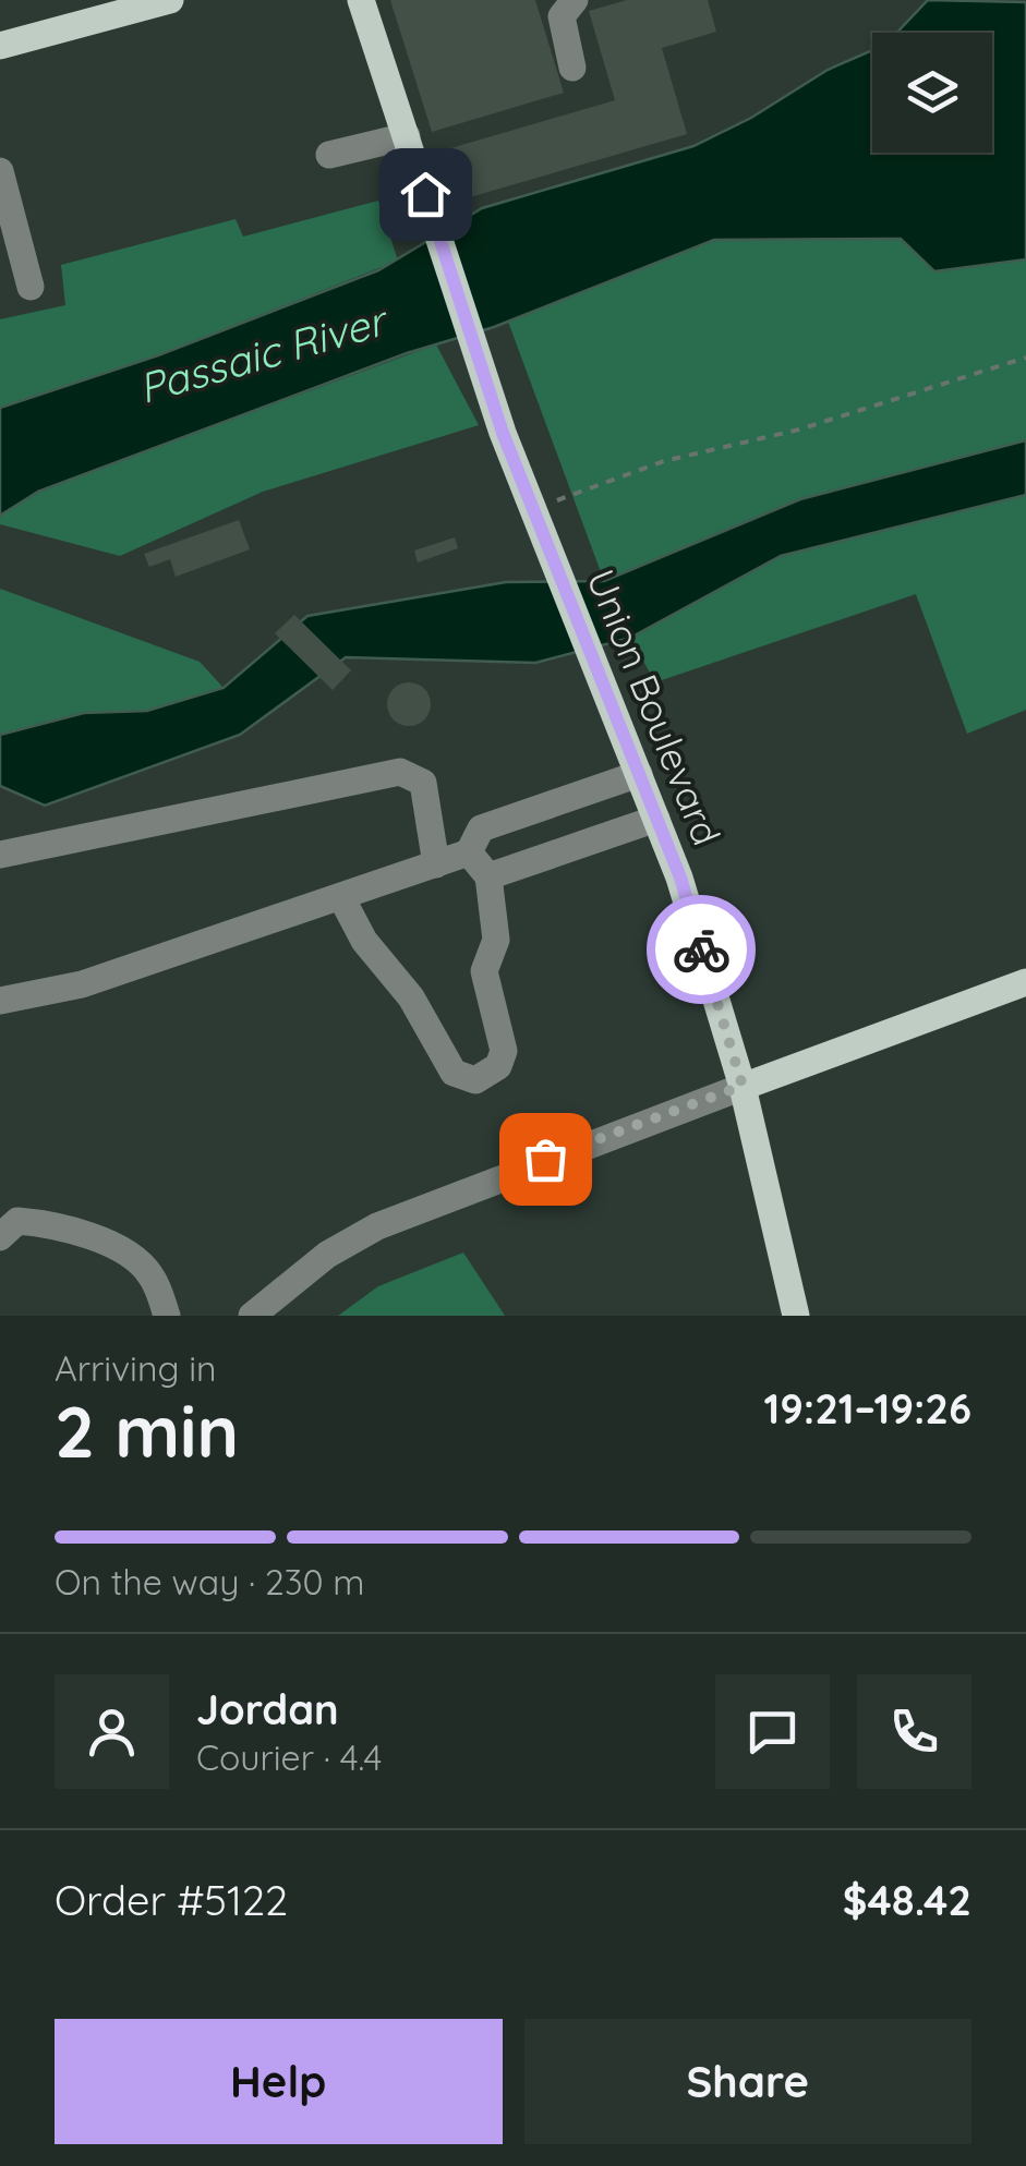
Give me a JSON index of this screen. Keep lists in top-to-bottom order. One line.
{"streets":{"main road":["Union Boulevard"]},"water":["Passaic River"],"page":{"heading":["2 min","Arriving in","19:21–19:26"],"panel":["Jordan","Courier · 4.4","Order #5122","$48.42"],"bar":"On the way · 230 m","buttons":["Help","Share"]}}
